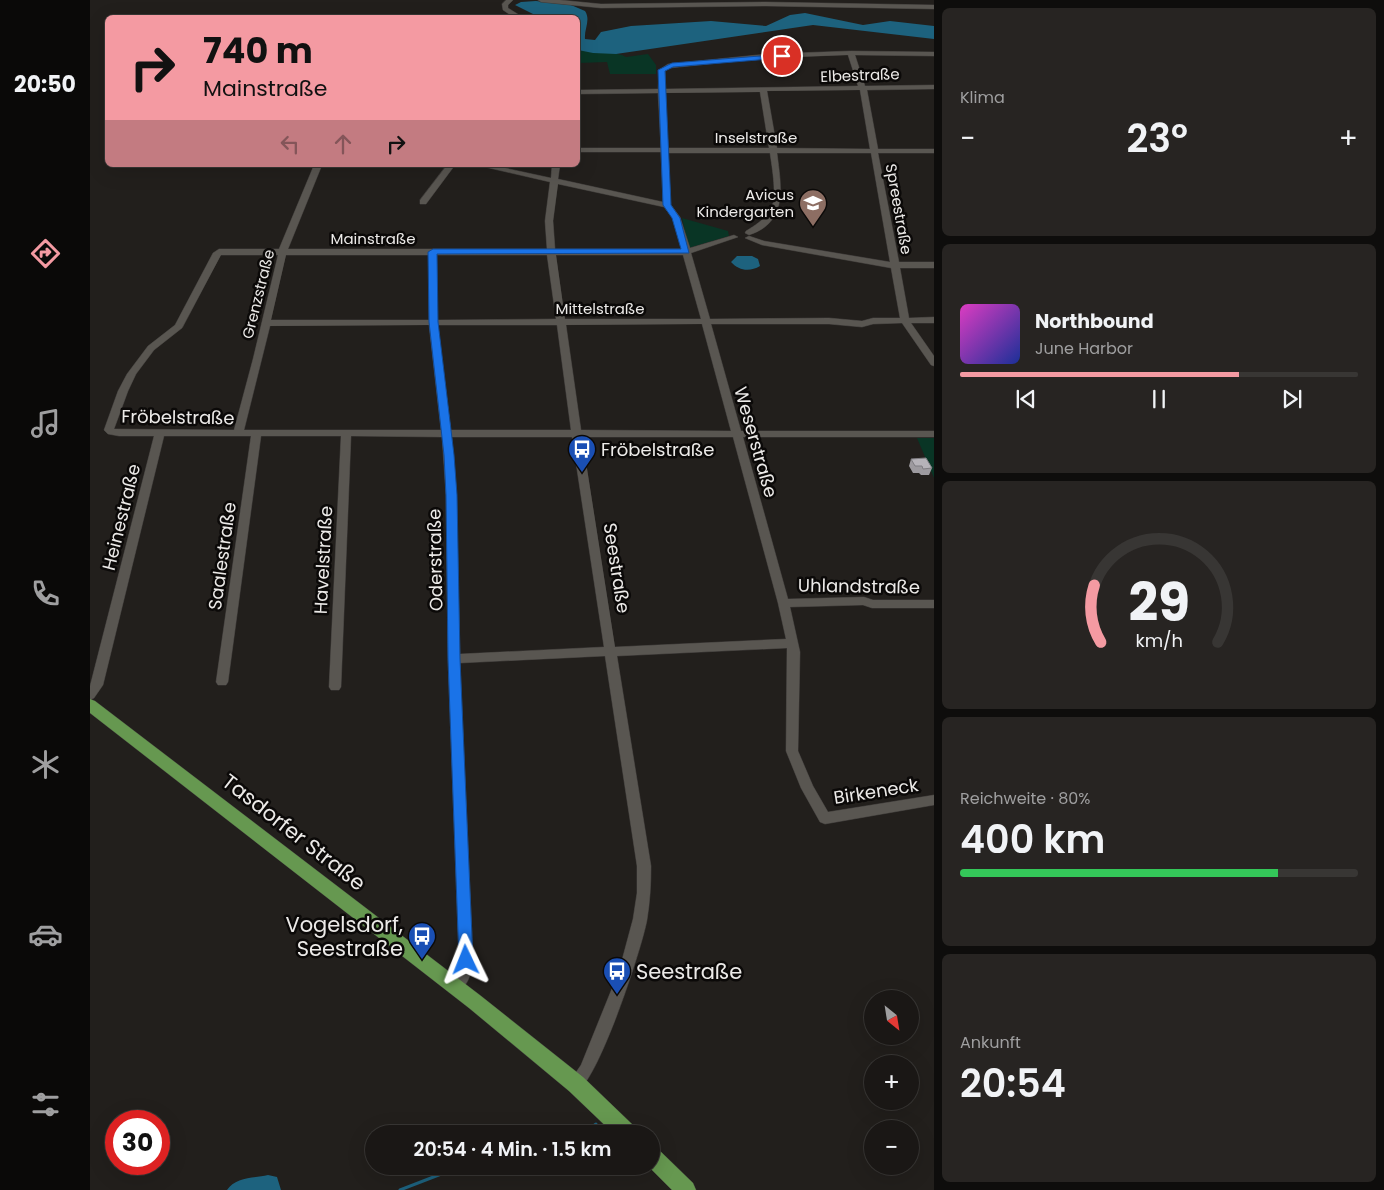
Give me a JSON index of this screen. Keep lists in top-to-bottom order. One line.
{"streets":{"main road":["Tasdorfer Straße"],"street":["Elbestraße","Inselstraße","Spreestraße","Mainstraße","Grenzstraße","Mittelstraße","Fröbelstraße","Weserstraße","Heinestraße","Saalestraße","Havelstraße","Oderstraße","Seestraße","Uhlandstraße","Birkeneck"]},"crossings":[["Elbestraße","Spreestraße"],["Elbestraße","Weserstraße"],["Inselstraße","Spreestraße"],["Inselstraße","Weserstraße"],["Spreestraße","Mittelstraße"],["Spreestraße","Weserstraße"],["Mainstraße","Grenzstraße"],["Mainstraße","Fröbelstraße"],["Mainstraße","Weserstraße"],["Mainstraße","Oderstraße"],["Mainstraße","Seestraße"],["Grenzstraße","Mittelstraße"],["Grenzstraße","Fröbelstraße"],["Mittelstraße","Weserstraße"],["Mittelstraße","Oderstraße"],["Mittelstraße","Seestraße"],["Fröbelstraße","Weserstraße"],["Fröbelstraße","Heinestraße"],["Fröbelstraße","Saalestraße"],["Fröbelstraße","Havelstraße"],["Fröbelstraße","Oderstraße"],["Fröbelstraße","Seestraße"],["Weserstraße","Uhlandstraße"],["Weserstraße","Birkeneck"],["Oderstraße","Tasdorfer Straße"],["Seestraße","Tasdorfer Straße"]],"places":{"school or university":["Avicus Kindergarten"],"bus stop":["Fröbelstraße","Vogelsdorf, Seestraße","Seestraße"]},"north":"bottom right","page":{"tabs":"20:50","tile":["Klima",["Reichweite · 80%","400 km"],["Ankunft","20:54"]],"turn":["740 m","Mainstraße"],"heat":["−","23°","+"],"song":["Northbound","June Harbor"],"map_buttons":["+","−"],"limit":"30","trip":"20:54 · 4 Min. · 1.5 km","gauge":["29","km/h"]}}
